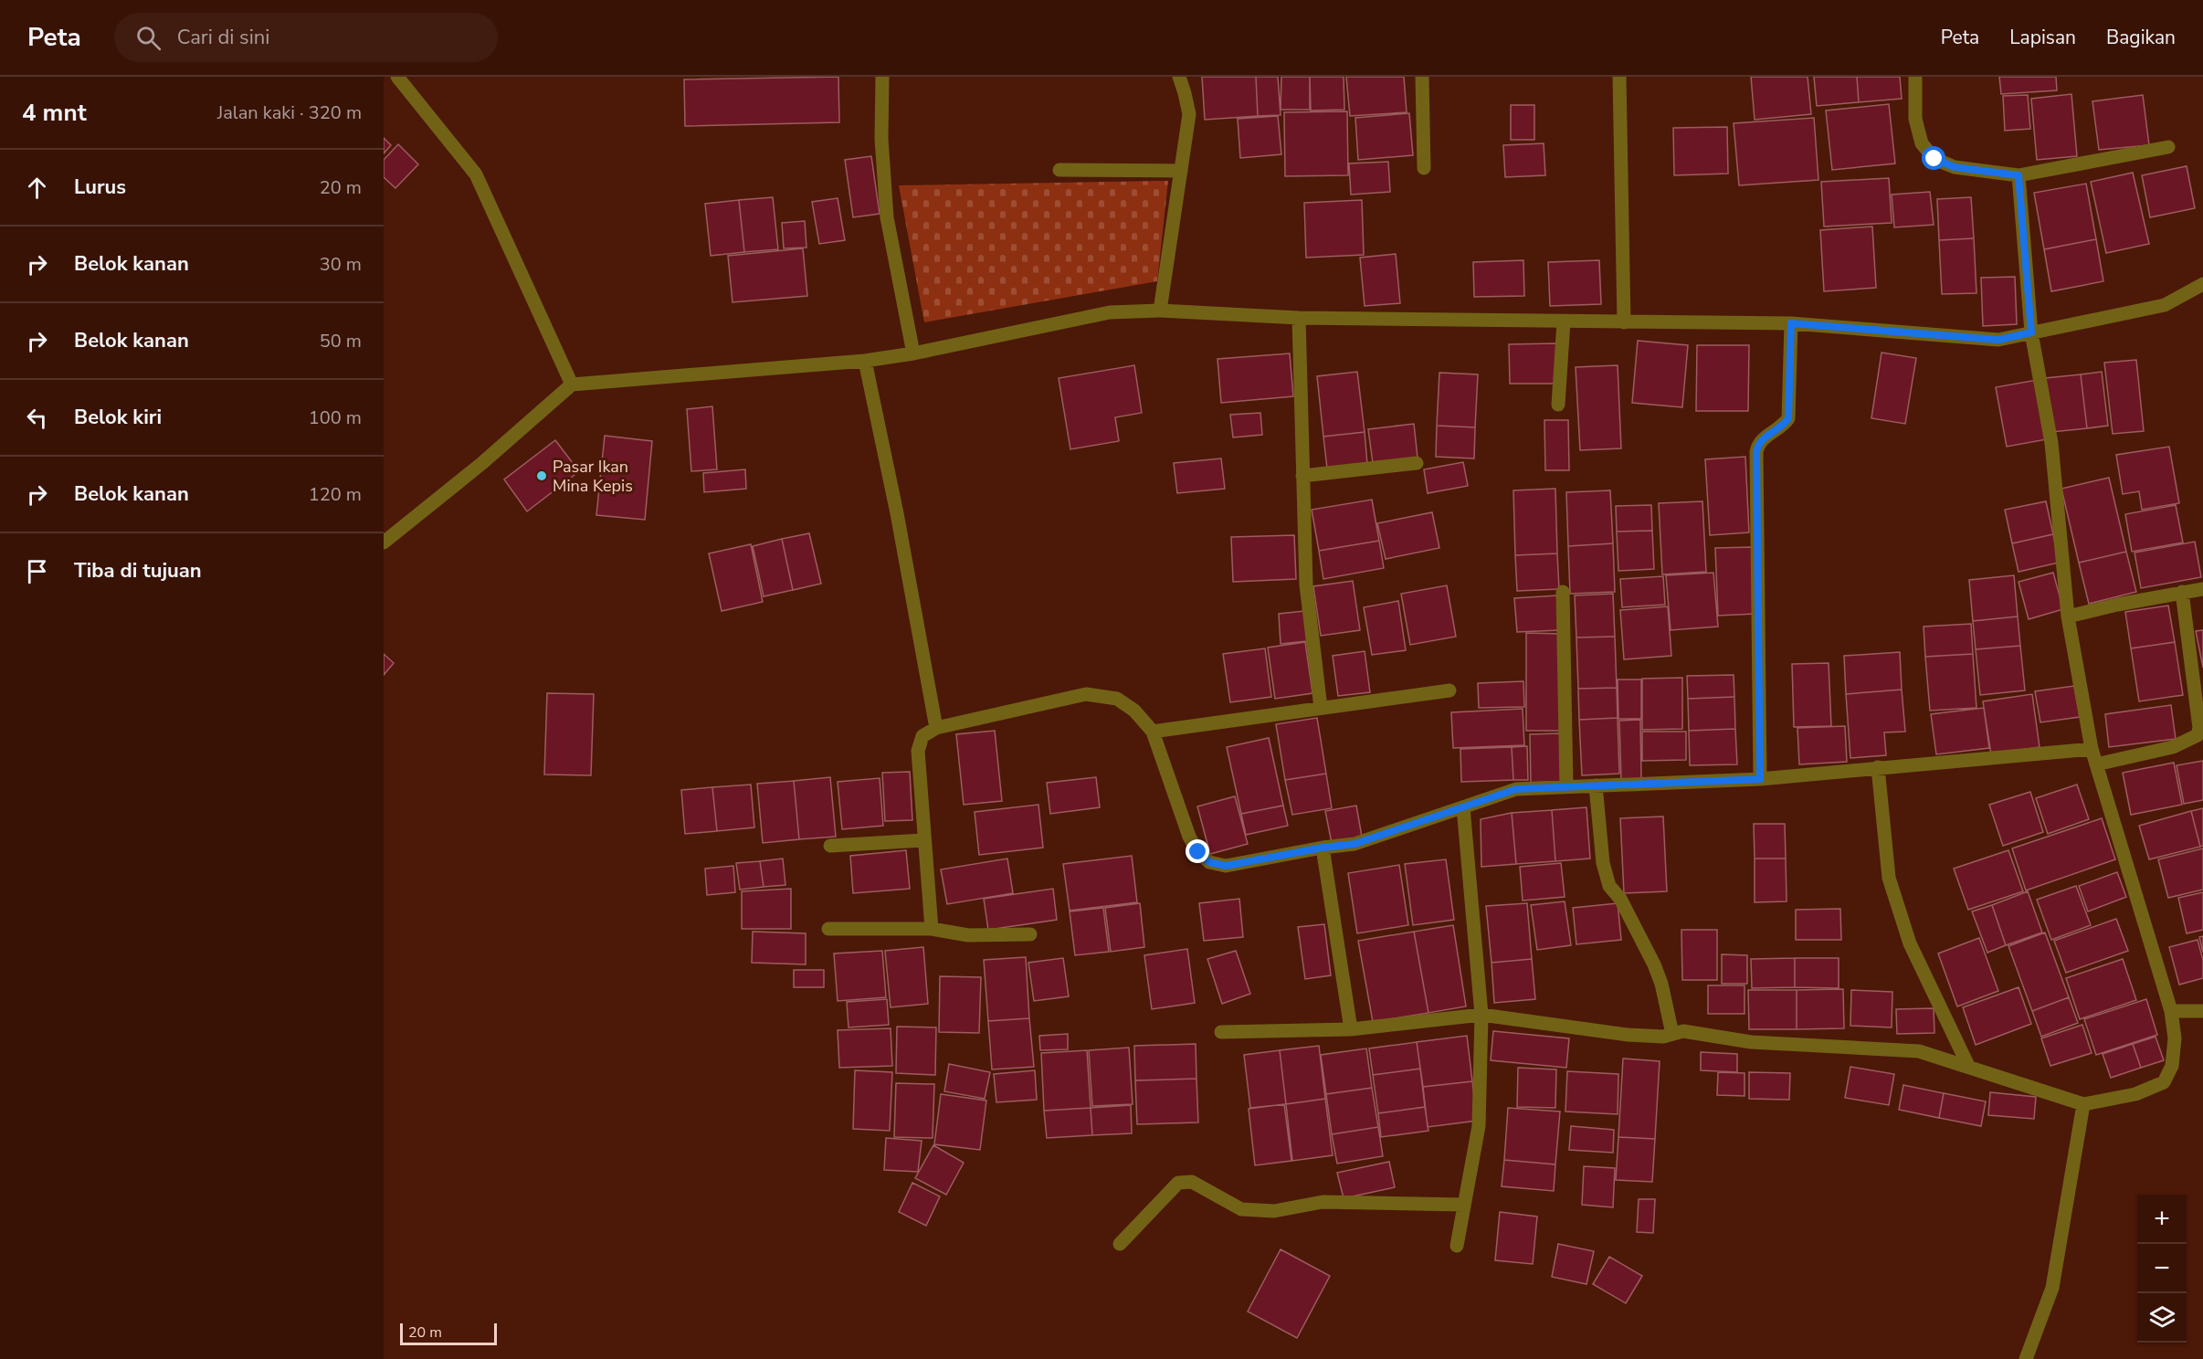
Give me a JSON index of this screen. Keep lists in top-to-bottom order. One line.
{"places":["Pasar Ikan Mina Kepis"],"scale_bar":"20 m","page":{"header":"Peta","search":"Cari di sini","nav":["Peta","Lapisan","Bagikan"],"heading":["4 mnt","Jalan kaki · 320 m"],"list":[["Lurus","20 m"],["Belok kanan","30 m"],["Belok kanan","50 m"],["Belok kiri","100 m"],["Belok kanan","120 m"],"Tiba di tujuan"],"map_buttons":["+","−"],"scale":"20 m"}}
